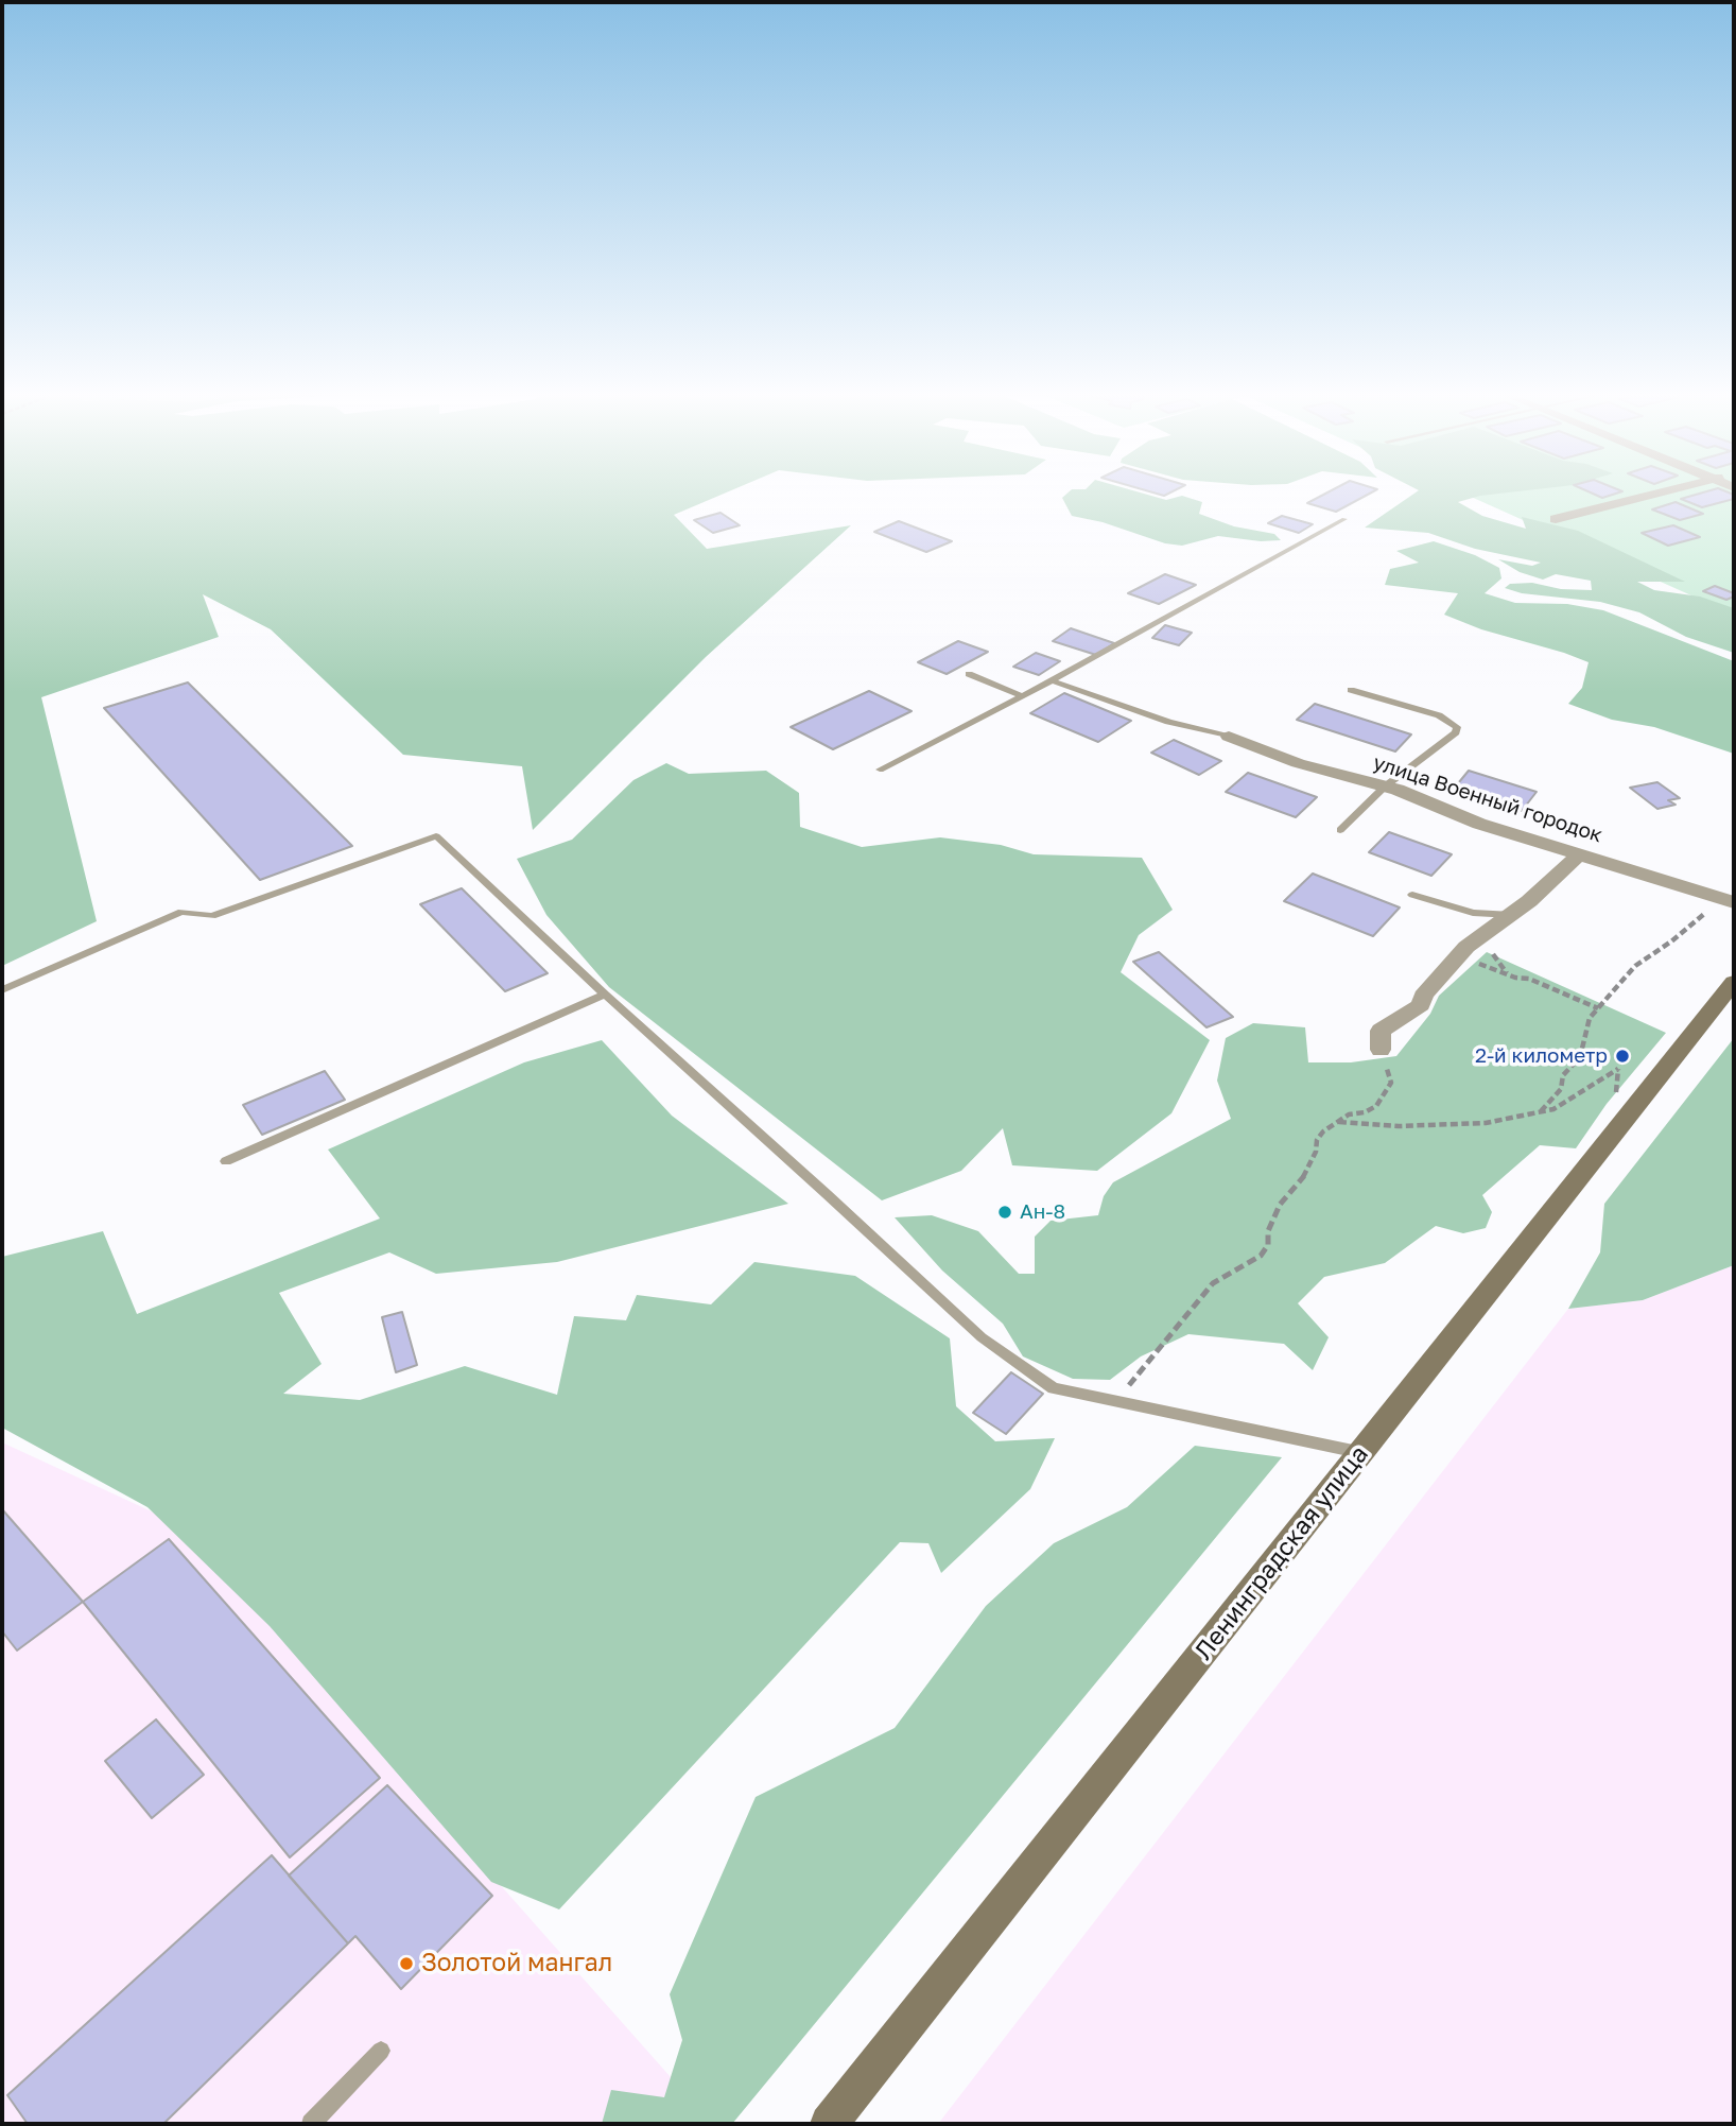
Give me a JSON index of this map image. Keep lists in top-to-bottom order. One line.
{"streets":{"main road":["Ленинградская улица"],"street":["улица Военный городок"]},"places":["2-й километр","Ан-8","Золотой мангал"]}
